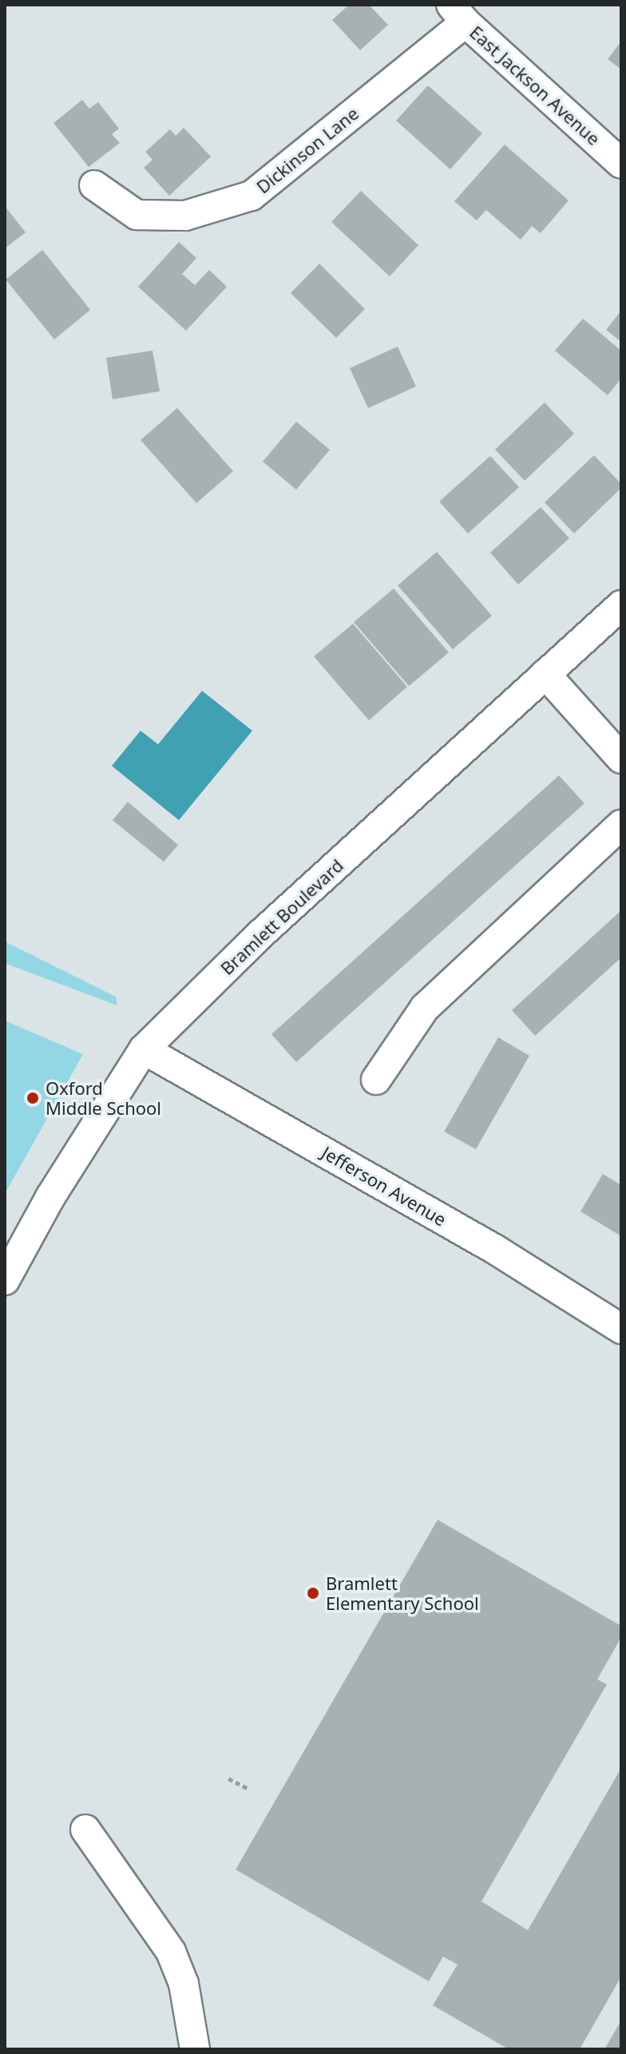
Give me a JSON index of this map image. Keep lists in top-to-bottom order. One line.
{"streets":{"street":["East Jackson Avenue","Dickinson Lane","Bramlett Boulevard","Jefferson Avenue"]},"crossings":[["East Jackson Avenue","Dickinson Lane"],["Bramlett Boulevard","Jefferson Avenue"]],"places":["Oxford Middle School","Bramlett Elementary School"]}
